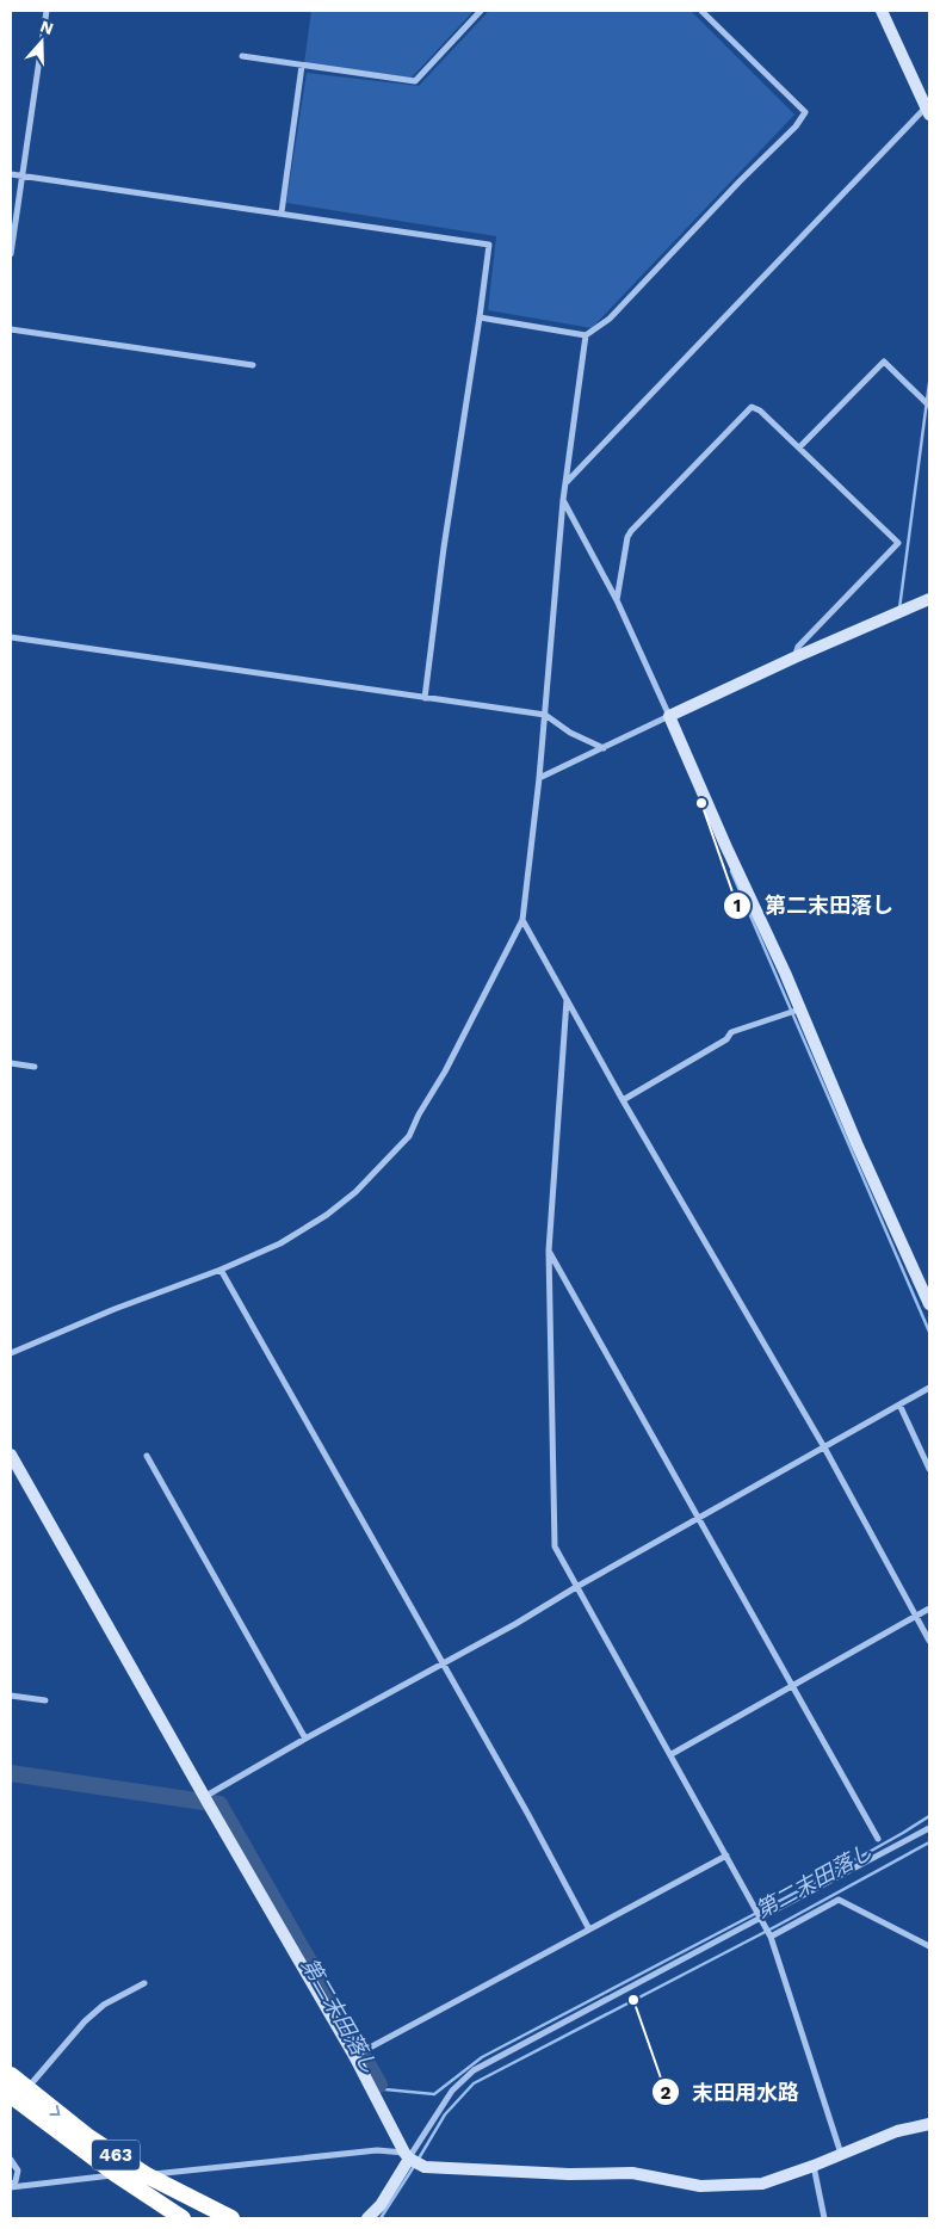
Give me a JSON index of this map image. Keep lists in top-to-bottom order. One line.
{"streets":{"highway":["463"]},"water":["第二末田落し"],"places":["第二末田落し","末田用水路"],"north":"top"}
